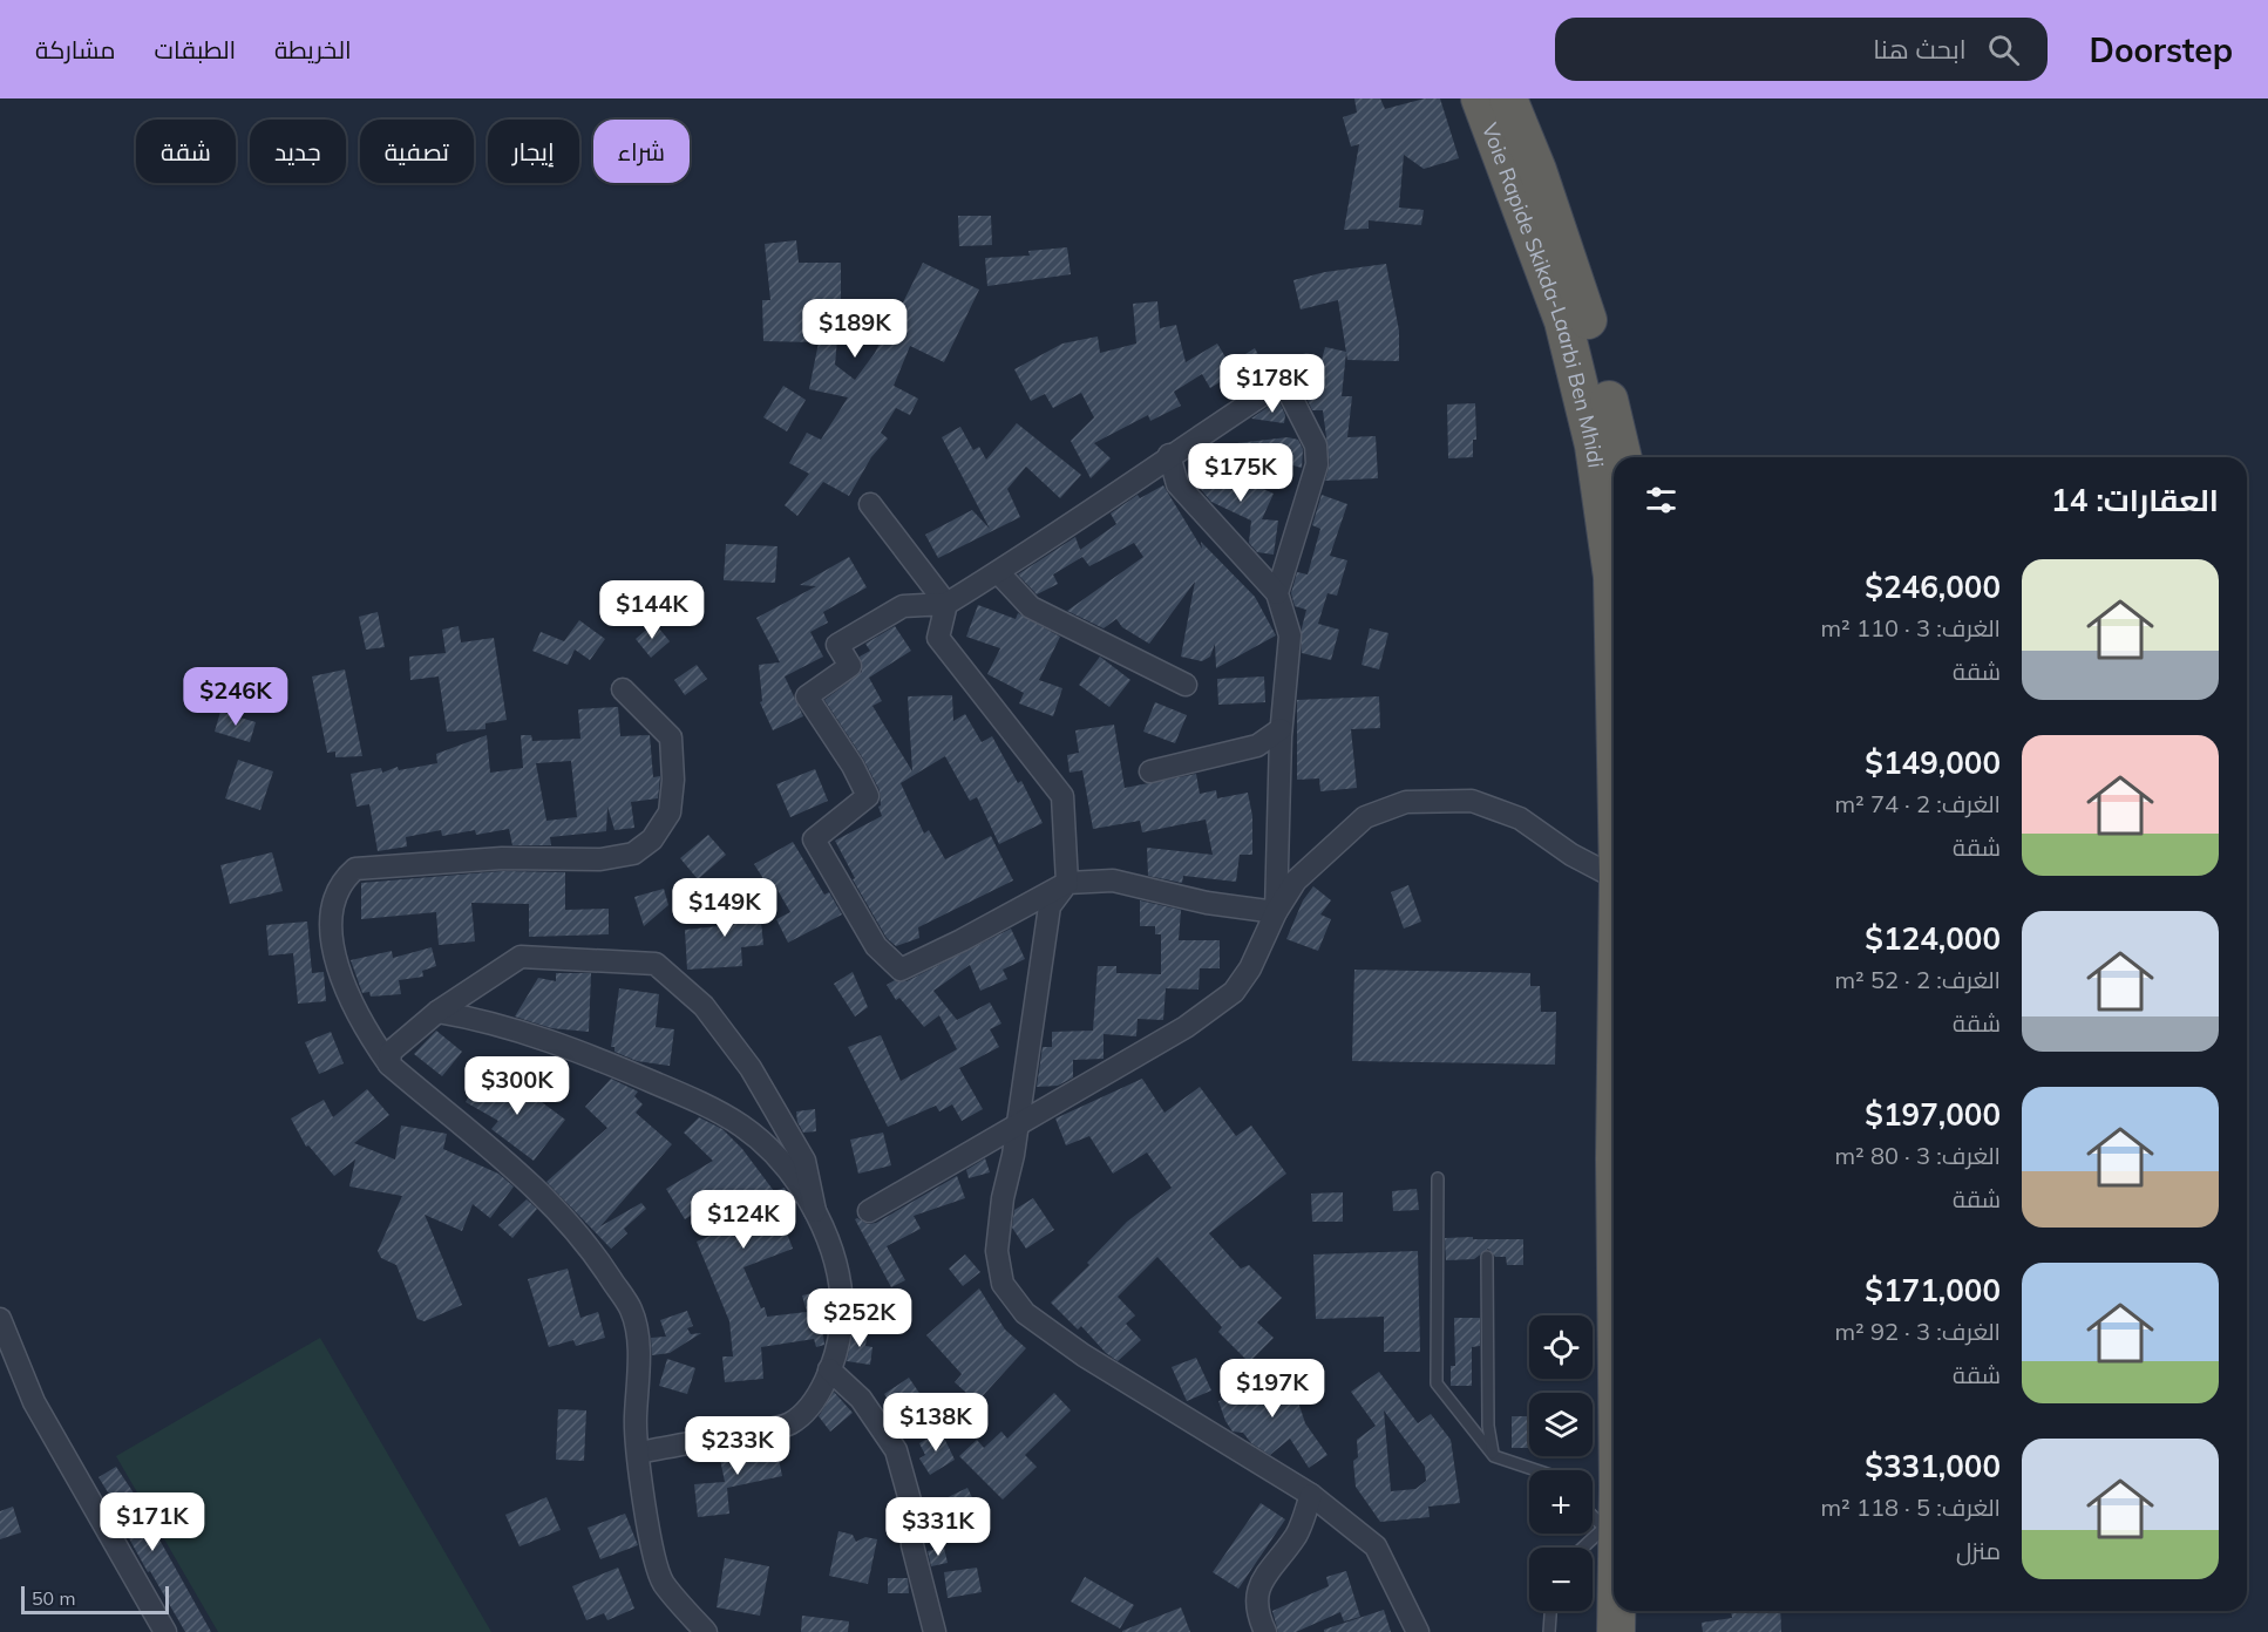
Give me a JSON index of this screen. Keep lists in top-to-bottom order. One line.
{"streets":{"highway":["Voie Rapide Skikda-Laarbi Ben Mhidi"]},"scale_bar":"50 m","page":{"header":"Doorstep","search":"ابحث هنا","nav":["الخريطة","الطبقات","مشاركة"],"chip":["شراء","إيجار","تصفية","جديد","شقة"],"price":["$189K","$178K","$175K","$144K","$246K","$149K","$300K","$124K","$252K","$197K","$138K","$233K","$171K","$331K"],"heading":"العقارات: 14","list":[{"name":"$246,000","note":"الغرف: 3 · 110 m² · شقة"},{"name":"$149,000","note":"الغرف: 2 · 74 m² · شقة"},{"name":"$124,000","note":"الغرف: 2 · 52 m² · شقة"},{"name":"$197,000","note":"الغرف: 3 · 80 m² · شقة"},{"name":"$171,000","note":"الغرف: 3 · 92 m² · شقة"},{"name":"$331,000","note":"الغرف: 5 · 118 m² · منزل"}],"map_buttons":["+","−"],"scale":"50 m"}}
